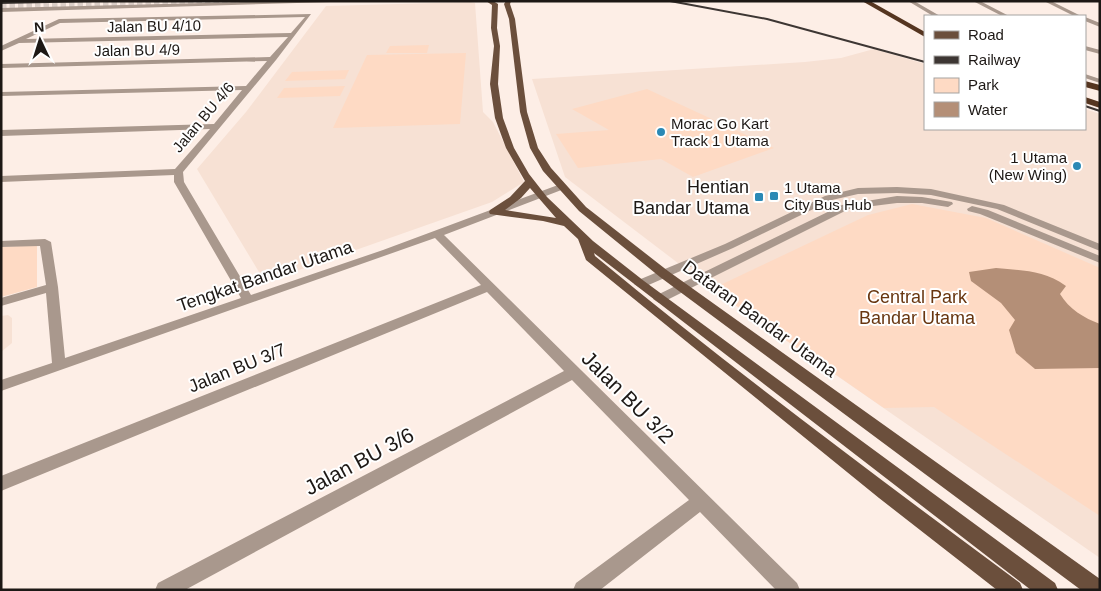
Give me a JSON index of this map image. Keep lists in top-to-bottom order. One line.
{"streets":{"main road":["Dataran Bandar Utama"],"street":["Jalan BU 4/10","Jalan BU 4/9","Jalan BU 4/6","Tengkat Bandar Utama","Jalan BU 3/7","Jalan BU 3/2","Jalan BU 3/6"]},"crossings":[["Jalan BU 4/10","Jalan BU 4/6"],["Jalan BU 4/9","Jalan BU 4/6"],["Jalan BU 4/6","Tengkat Bandar Utama"],["Tengkat Bandar Utama","Dataran Bandar Utama"],["Tengkat Bandar Utama","Jalan BU 3/2"],["Jalan BU 3/7","Jalan BU 3/2"],["Jalan BU 3/2","Jalan BU 3/6"]],"parks":["Central Park Bandar Utama"],"places":{"other":["Morac Go Kart Track 1 Utama","1 Utama (New Wing)"],"transit":["1 Utama City Bus Hub","Hentian Bandar Utama"]},"legend":["Road","Railway","Park","Water"],"north":"top"}
